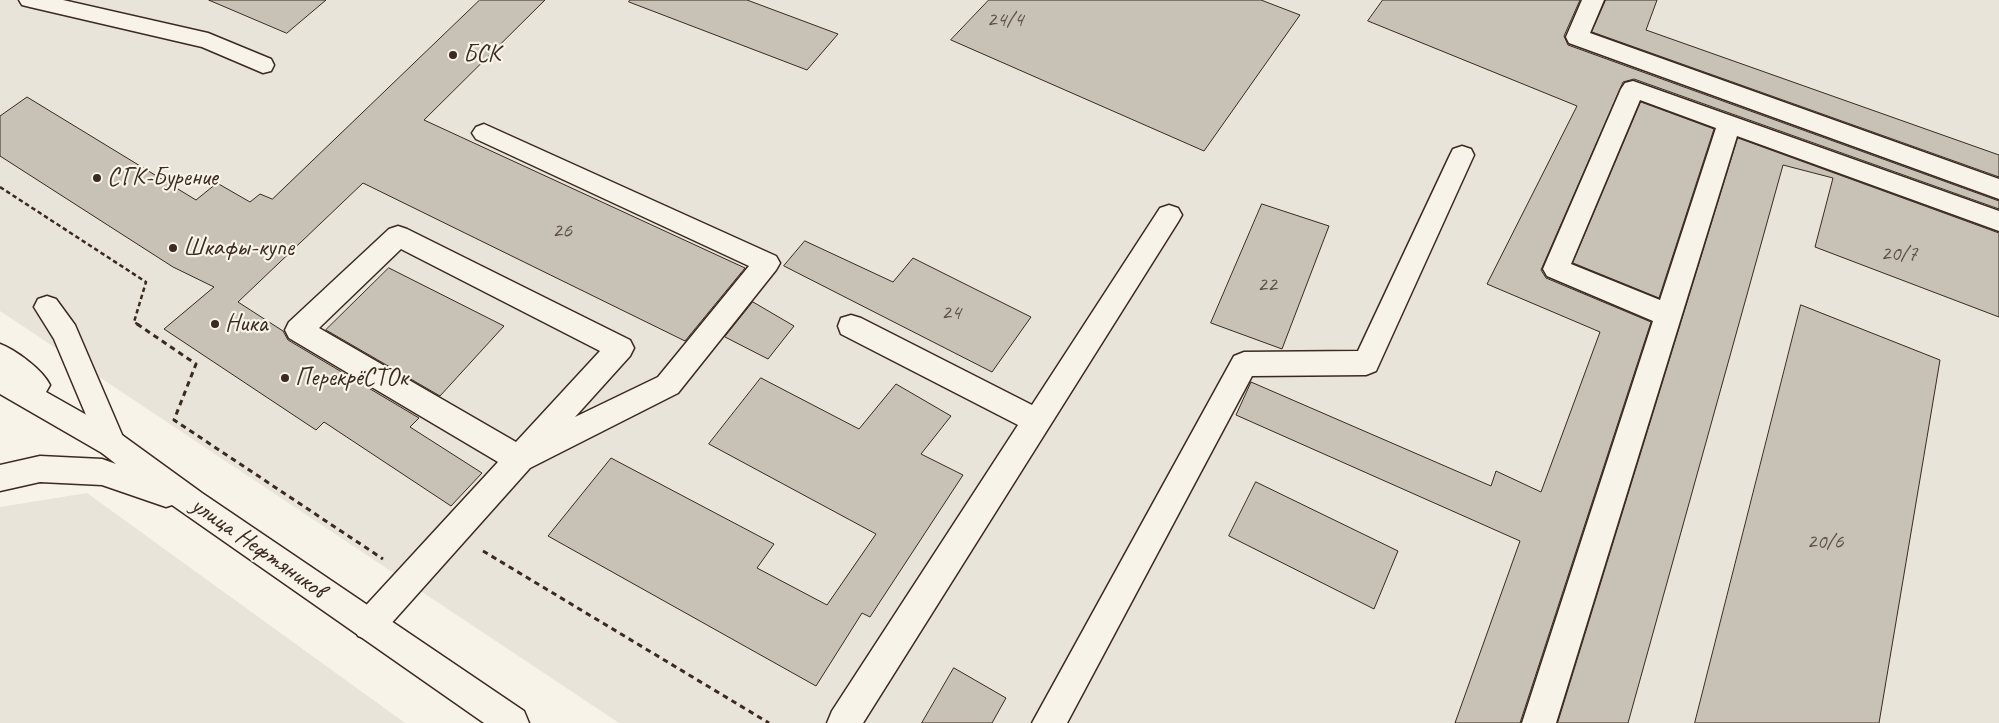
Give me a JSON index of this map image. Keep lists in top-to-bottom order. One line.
{"streets":{"main road":["улица Нефтяников"]},"places":["БСК","СГК-Бурение","Шкафы-купе","Ника","ПерекрёСТОк"],"house_numbers":["24/4","26","20/7","22","24","20/6"]}
